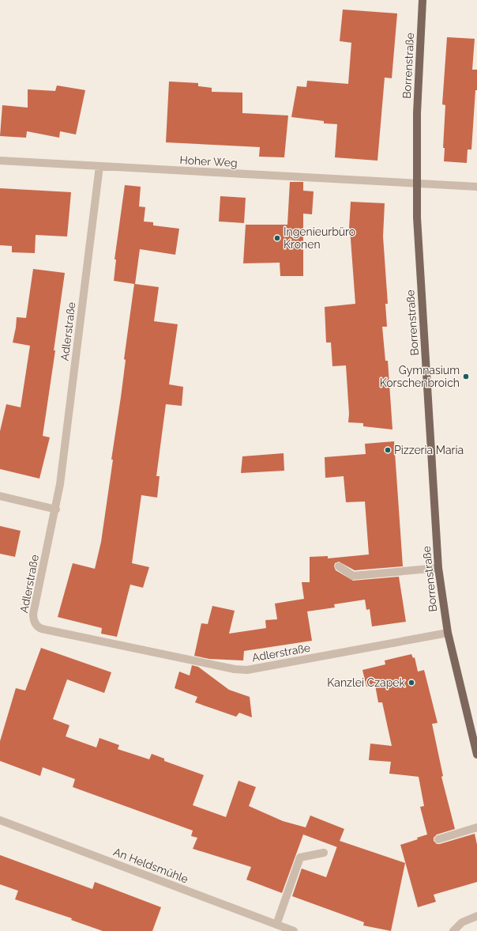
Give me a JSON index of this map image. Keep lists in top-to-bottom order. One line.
{"streets":{"main road":["Borrenstraße"],"street":["Hoher Weg","Adlerstraße","An Heldsmühle"]},"crossings":[["Borrenstraße","Hoher Weg"],["Borrenstraße","Adlerstraße"],["Hoher Weg","Adlerstraße"]],"places":["Ingenieurbüro Kronen","Gymnasium Korschenbroich","Pizzeria Maria","Kanzlei Czapek"]}
